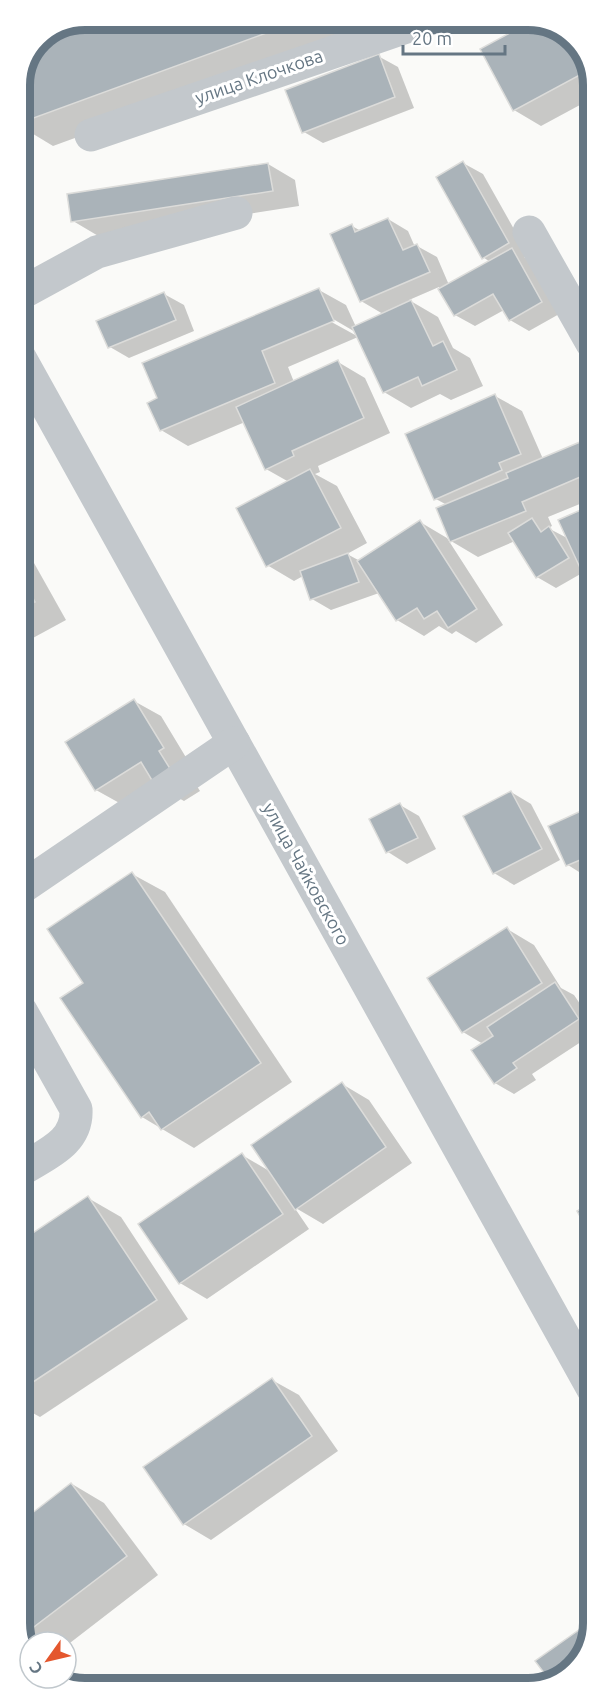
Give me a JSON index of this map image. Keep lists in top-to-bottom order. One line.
{"streets":{"street":["улица Клочкова","улица Чайковского"]},"scale_bar":"20 m","north":"bottom left"}
